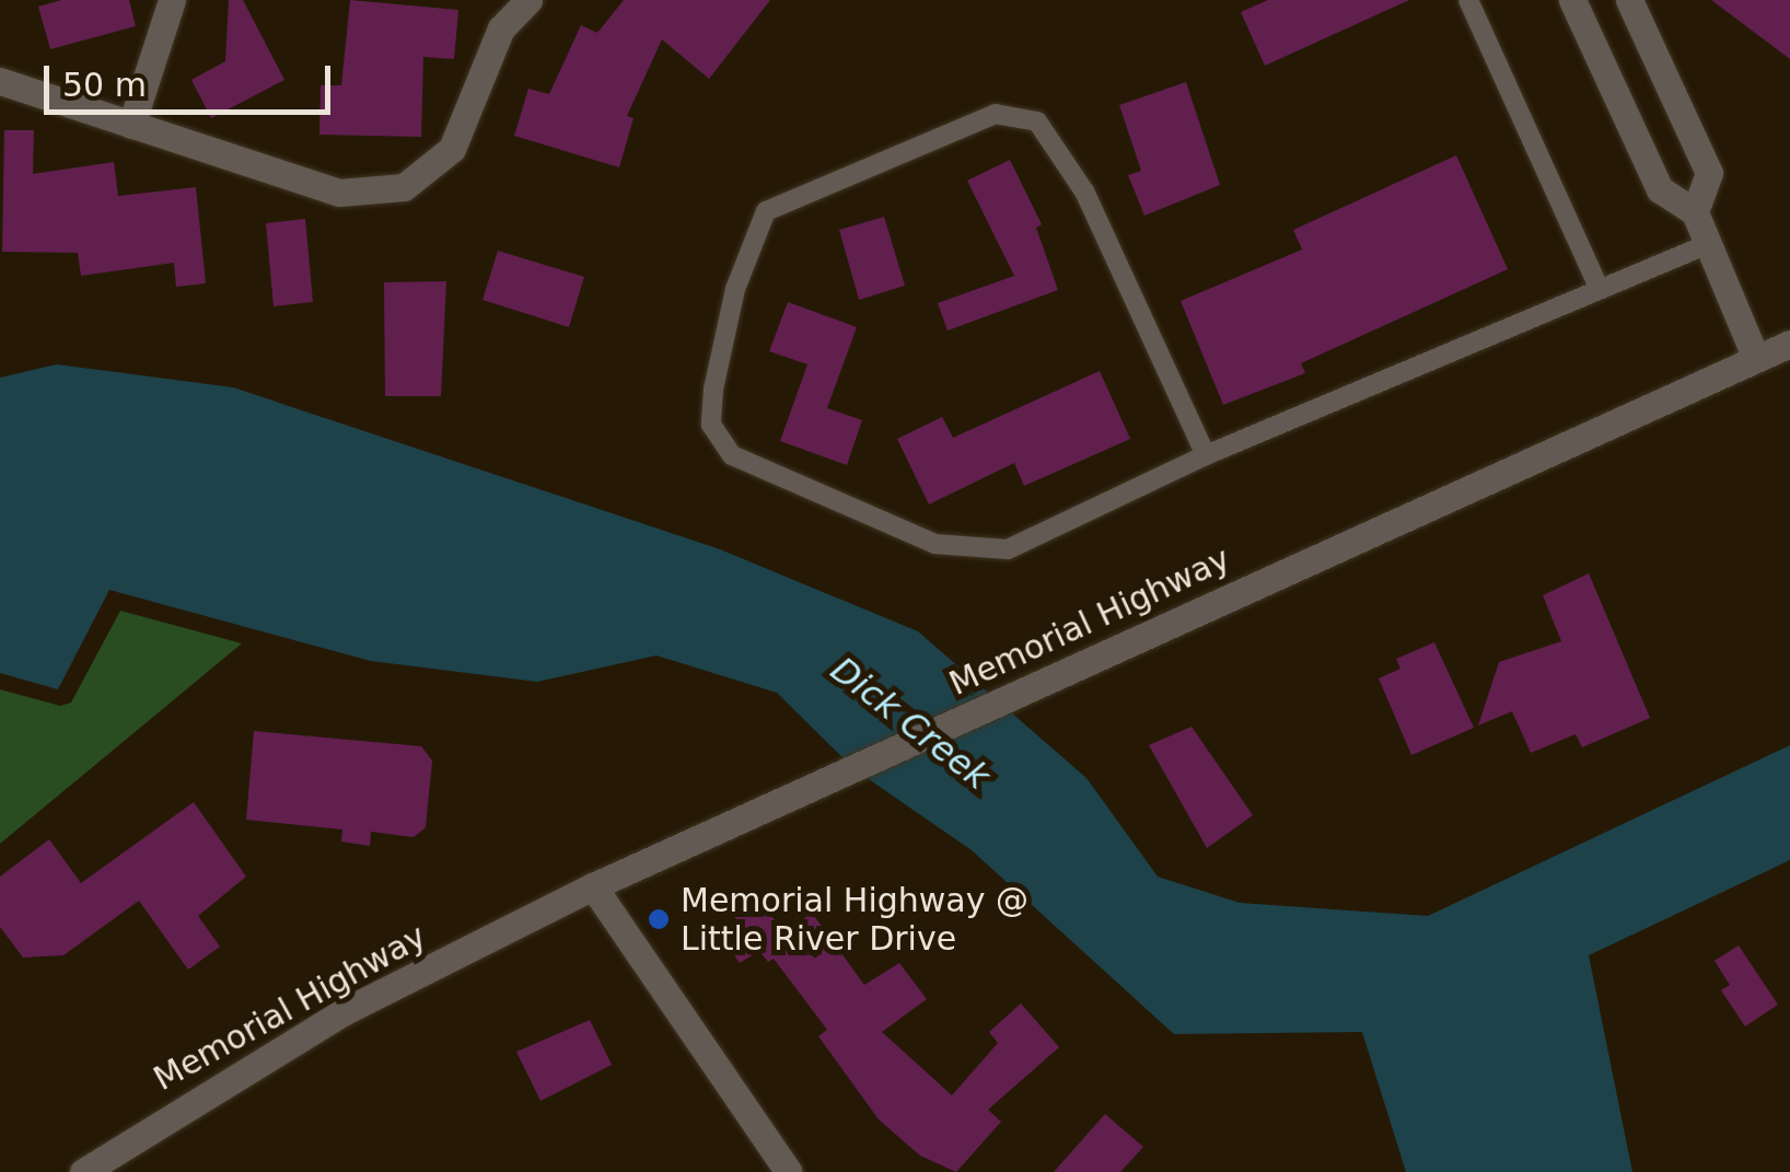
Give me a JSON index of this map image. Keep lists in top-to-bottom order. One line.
{"streets":{"street":["Memorial Highway"]},"water":["Dick Creek"],"places":["Memorial Highway @ Little River Drive"],"scale_bar":"50 m"}
